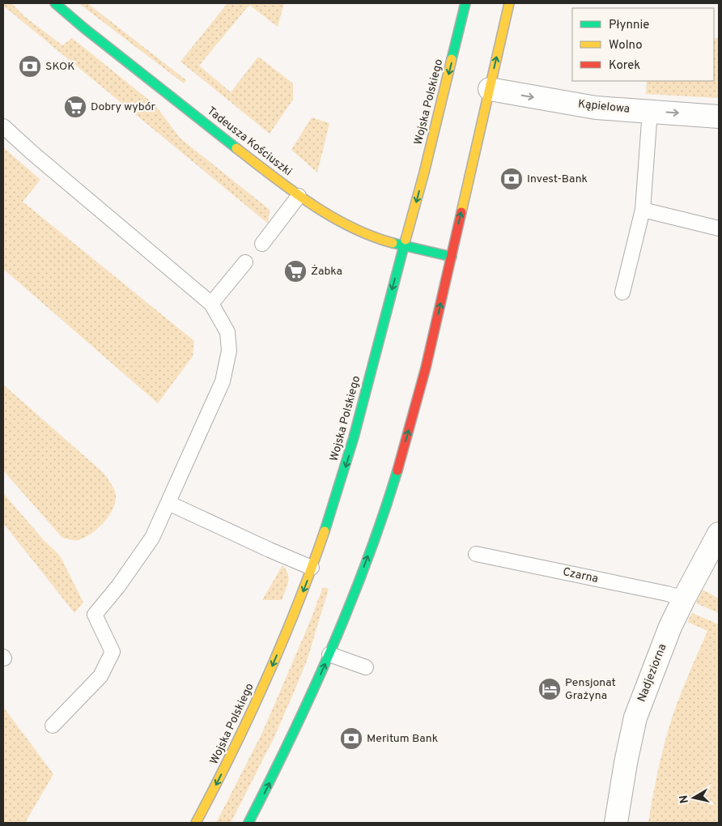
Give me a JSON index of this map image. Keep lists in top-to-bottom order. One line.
{"streets":{"street":["Wojska Polskiego","Kąpielowa","Tadeusza Kościuszki","Nadjeziorna"],"lane":["Czarna"]},"crossings":[["Wojska Polskiego","Tadeusza Kościuszki"],["Czarna","Nadjeziorna"]],"one_way":["Kąpielowa"],"places":{"bank":["SKOK","Invest-Bank","Meritum Bank"],"supermarket":["Dobry wybór","Żabka"],"hotel":["Pensjonat Grażyna"]},"legend":["Płynnie","Wolno","Korek"],"north":"left"}
